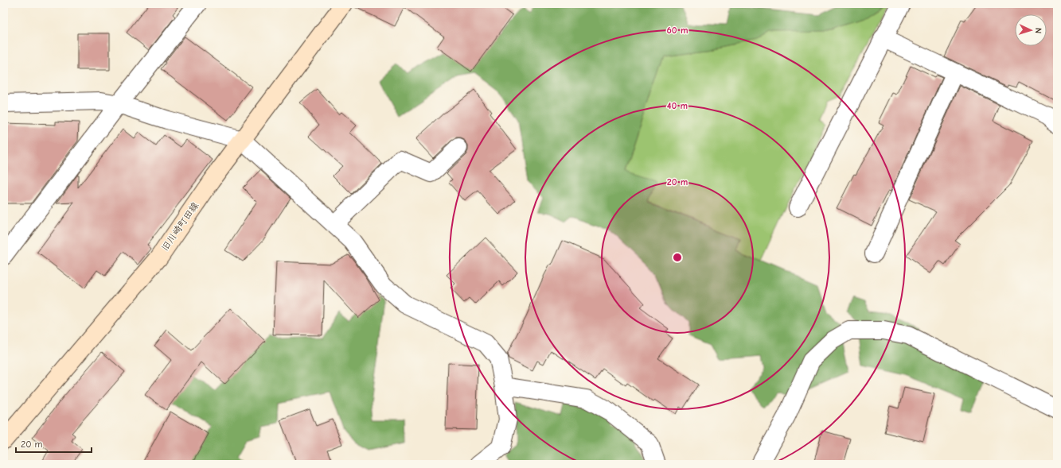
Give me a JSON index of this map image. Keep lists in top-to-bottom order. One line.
{"streets":{"main road":["旧川崎町田線"]},"scale_bar":"20 m","north":"right","rings":["60 m","40 m","20 m"]}
